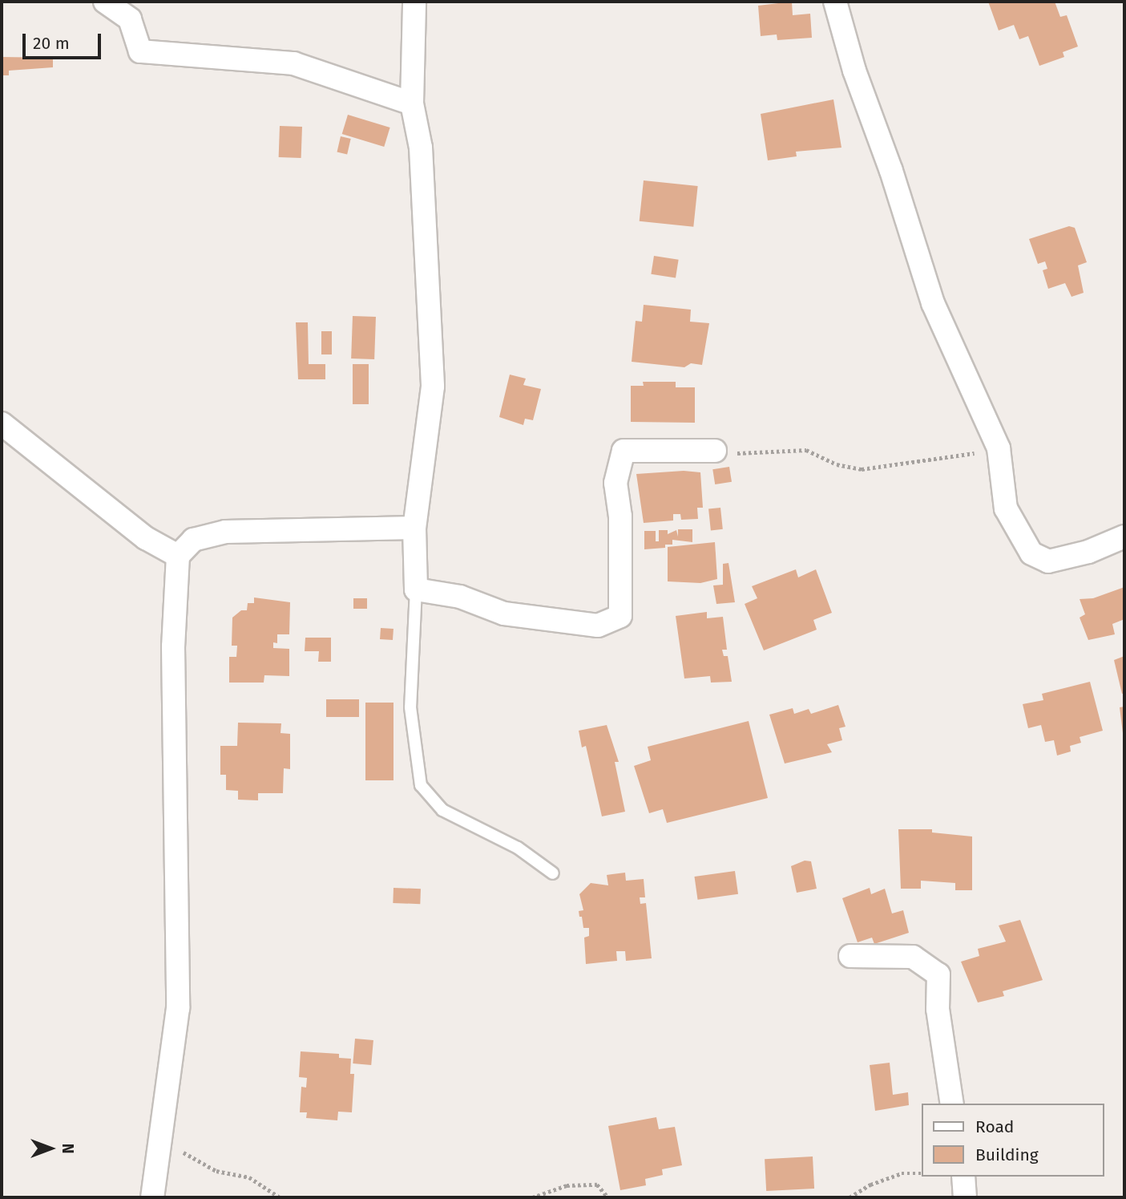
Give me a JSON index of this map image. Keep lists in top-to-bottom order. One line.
{"legend":["Road","Building"],"scale_bar":"20 m","north":"right"}
